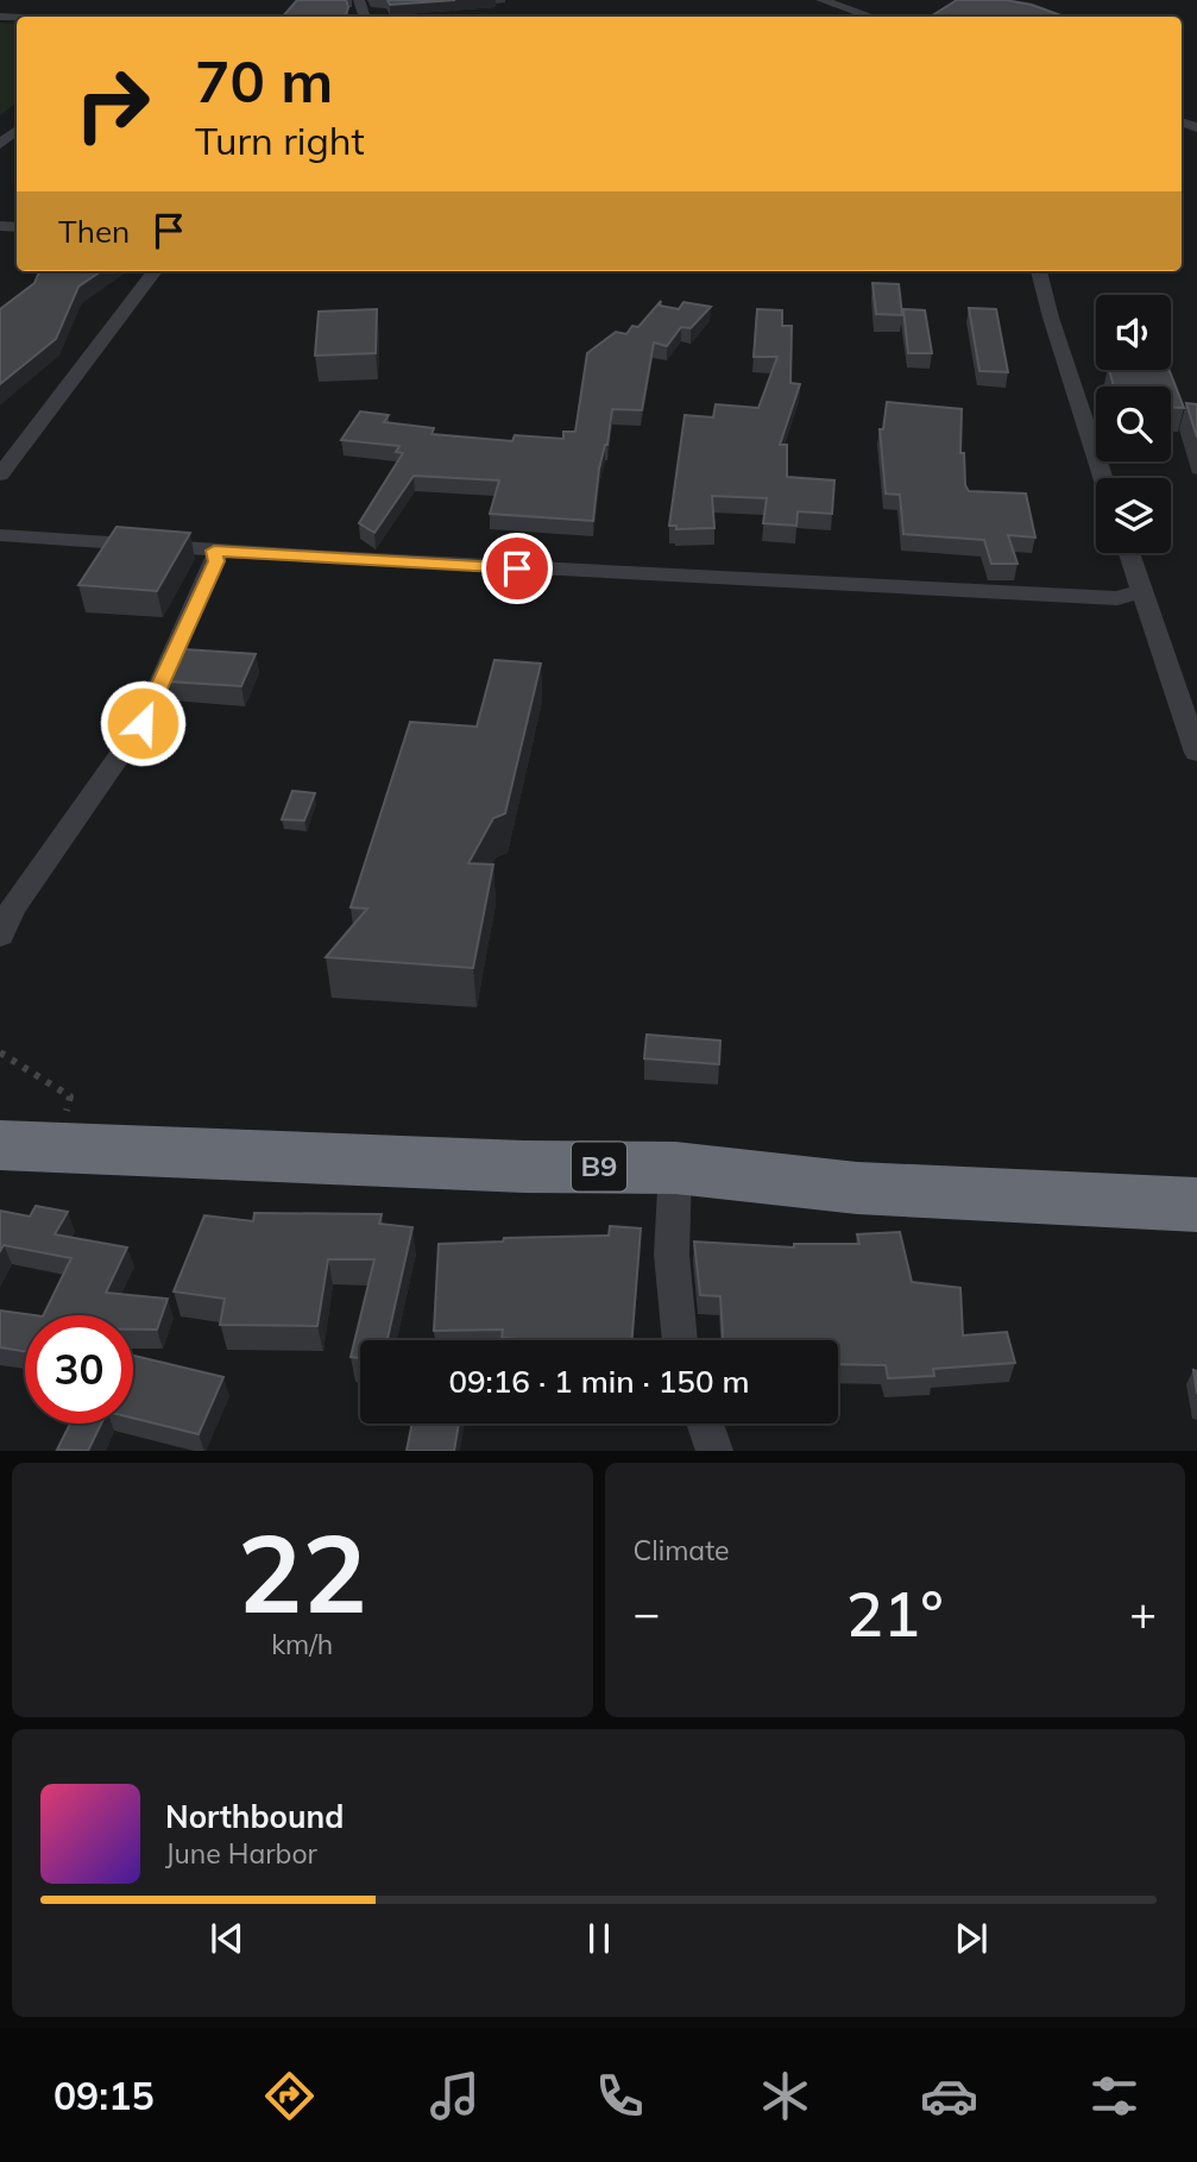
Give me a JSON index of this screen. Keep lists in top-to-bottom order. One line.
{"streets":{"highway":["B9"]},"page":{"turn":["70 m","Turn right"],"then":"Then","limit":"30","trip":"09:16 · 1 min · 150 m","tile":[["22","km/h"],"Climate"],"heat":["−","21°","+"],"song":["Northbound","June Harbor"],"tabs":"09:15"}}
